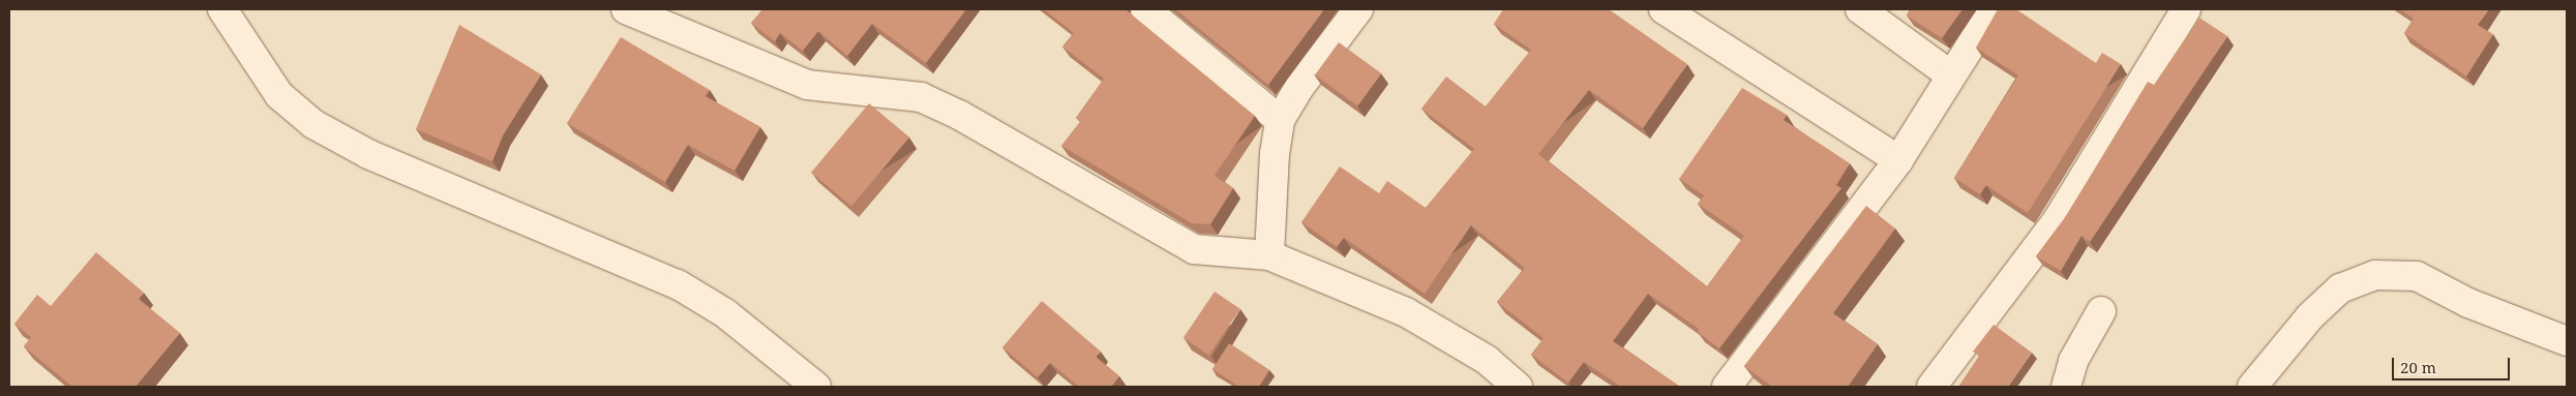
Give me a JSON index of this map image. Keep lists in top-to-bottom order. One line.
{"scale_bar":"20 m"}
